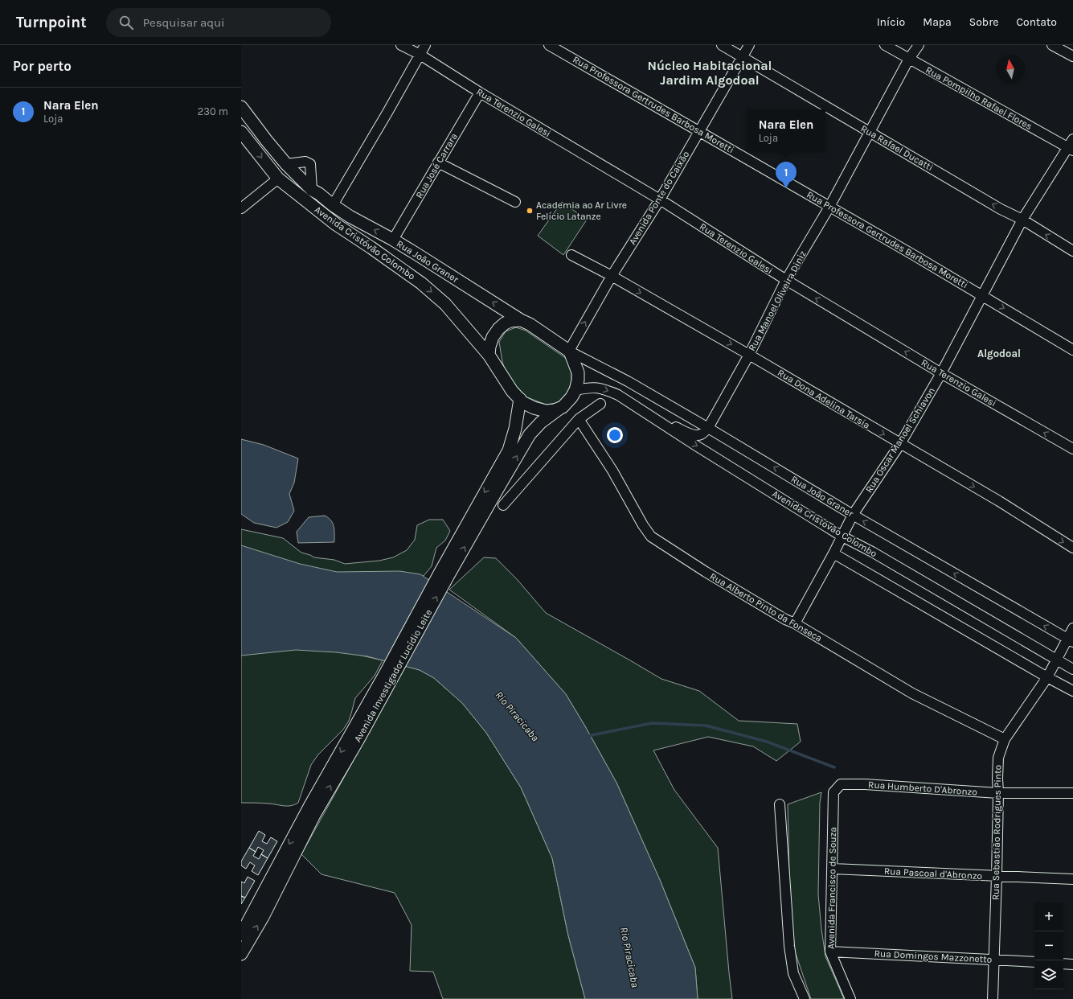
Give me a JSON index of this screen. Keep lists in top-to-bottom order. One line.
{"streets":{"main road":["Avenida Cristóvão Colombo","Rua João Graner","Avenida Investigador Lucídio Leite"],"street":["Rua Pompilho Rafael Flores","Rua Professora Gertrudes Barbosa Moretti","Rua Terenzio Galesi","Rua Rafael Ducatti","Rua José Carrara","Avenida Ponte do Caixão","Rua Manoel Oliveira Diniz","Rua Dona Adelina Tarsia","Rua Oscar Manoel Schiavon","Rua Alberto Pinto da Fonseca","Rua Humberto D'Abronzo","Rua Sebastião Rodrigues Pinto","Rua Pascoal d'Abronzo","Avenida Francisco de Souza","Rua Domingos Mazzonetto"]},"crossings":[["Rua Pompilho Rafael Flores","Rua Manoel Oliveira Diniz"],["Rua Pompilho Rafael Flores","Rua Oscar Manoel Schiavon"],["Rua Professora Gertrudes Barbosa Moretti","Avenida Ponte do Caixão"],["Rua Professora Gertrudes Barbosa Moretti","Rua Manoel Oliveira Diniz"],["Rua Professora Gertrudes Barbosa Moretti","Rua Oscar Manoel Schiavon"],["Rua Terenzio Galesi","Rua José Carrara"],["Rua Terenzio Galesi","Avenida Ponte do Caixão"],["Rua Terenzio Galesi","Rua Manoel Oliveira Diniz"],["Rua Terenzio Galesi","Rua Oscar Manoel Schiavon"],["Rua Rafael Ducatti","Avenida Ponte do Caixão"],["Rua Rafael Ducatti","Rua Manoel Oliveira Diniz"],["Rua Rafael Ducatti","Rua Oscar Manoel Schiavon"],["Rua José Carrara","Rua João Graner"],["Avenida Ponte do Caixão","Avenida Cristóvão Colombo"],["Avenida Ponte do Caixão","Rua João Graner"],["Avenida Ponte do Caixão","Rua Dona Adelina Tarsia"],["Avenida Ponte do Caixão","Avenida Investigador Lucídio Leite"],["Avenida Cristóvão Colombo","Rua João Graner"],["Avenida Cristóvão Colombo","Rua Oscar Manoel Schiavon"],["Avenida Cristóvão Colombo","Avenida Investigador Lucídio Leite"],["Avenida Cristóvão Colombo","Rua Sebastião Rodrigues Pinto"],["Rua João Graner","Rua Manoel Oliveira Diniz"],["Rua João Graner","Rua Oscar Manoel Schiavon"],["Rua João Graner","Avenida Investigador Lucídio Leite"],["Rua João Graner","Rua Sebastião Rodrigues Pinto"],["Rua Manoel Oliveira Diniz","Rua Dona Adelina Tarsia"],["Rua Dona Adelina Tarsia","Rua Oscar Manoel Schiavon"],["Rua Oscar Manoel Schiavon","Rua Alberto Pinto da Fonseca"],["Rua Alberto Pinto da Fonseca","Rua Sebastião Rodrigues Pinto"],["Rua Humberto D'Abronzo","Rua Sebastião Rodrigues Pinto"],["Rua Humberto D'Abronzo","Avenida Francisco de Souza"],["Rua Sebastião Rodrigues Pinto","Rua Pascoal d'Abronzo"],["Rua Sebastião Rodrigues Pinto","Rua Domingos Mazzonetto"],["Rua Pascoal d'Abronzo","Avenida Francisco de Souza"],["Avenida Francisco de Souza","Rua Domingos Mazzonetto"]],"one_way":["Rua Terenzio Galesi","Rua Rafael Ducatti","Avenida Cristóvão Colombo","Rua João Graner","Rua Dona Adelina Tarsia"],"districts":["Núcleo Habitacional Jardim Algodoal","Algodoal"],"water":["Rio Piracicaba"],"places":["Academia ao Ar Livre Felício Latanze"],"north":"top","page":{"header":"Turnpoint","search":"Pesquisar aqui","nav":["Início","Mapa","Sobre","Contato"],"heading":"Por perto","list":[{"mark":"1","name":"Nara Elen","note":"Loja","value":"230 m"}],"popup":["Nara Elen","Loja"],"pins":"1","map_buttons":["+","−"]}}
